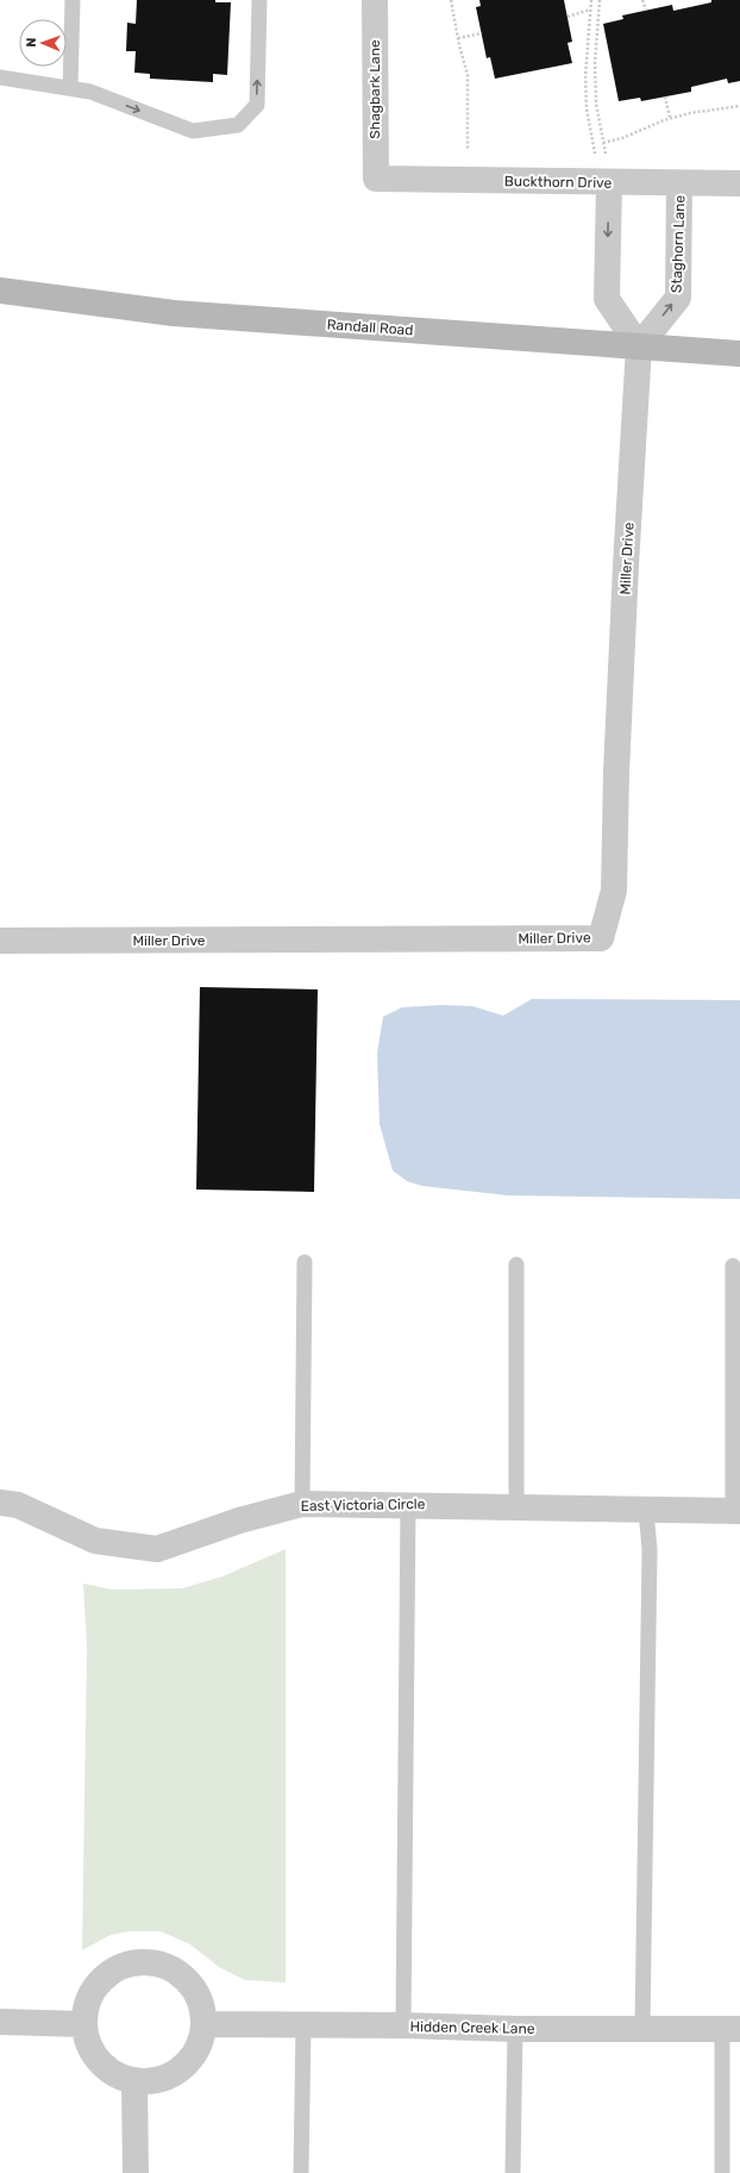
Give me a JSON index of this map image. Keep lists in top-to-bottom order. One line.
{"streets":{"main road":["Randall Road"],"street":["Shagbark Lane","Buckthorn Drive","Staghorn Lane","Miller Drive","East Victoria Circle","Hidden Creek Lane"]},"crossings":[["Shagbark Lane","Buckthorn Drive"],["Buckthorn Drive","Staghorn Lane"],["Staghorn Lane","Randall Road"],["Staghorn Lane","Miller Drive"],["Randall Road","Miller Drive"]],"one_way":["Staghorn Lane"],"north":"left"}
